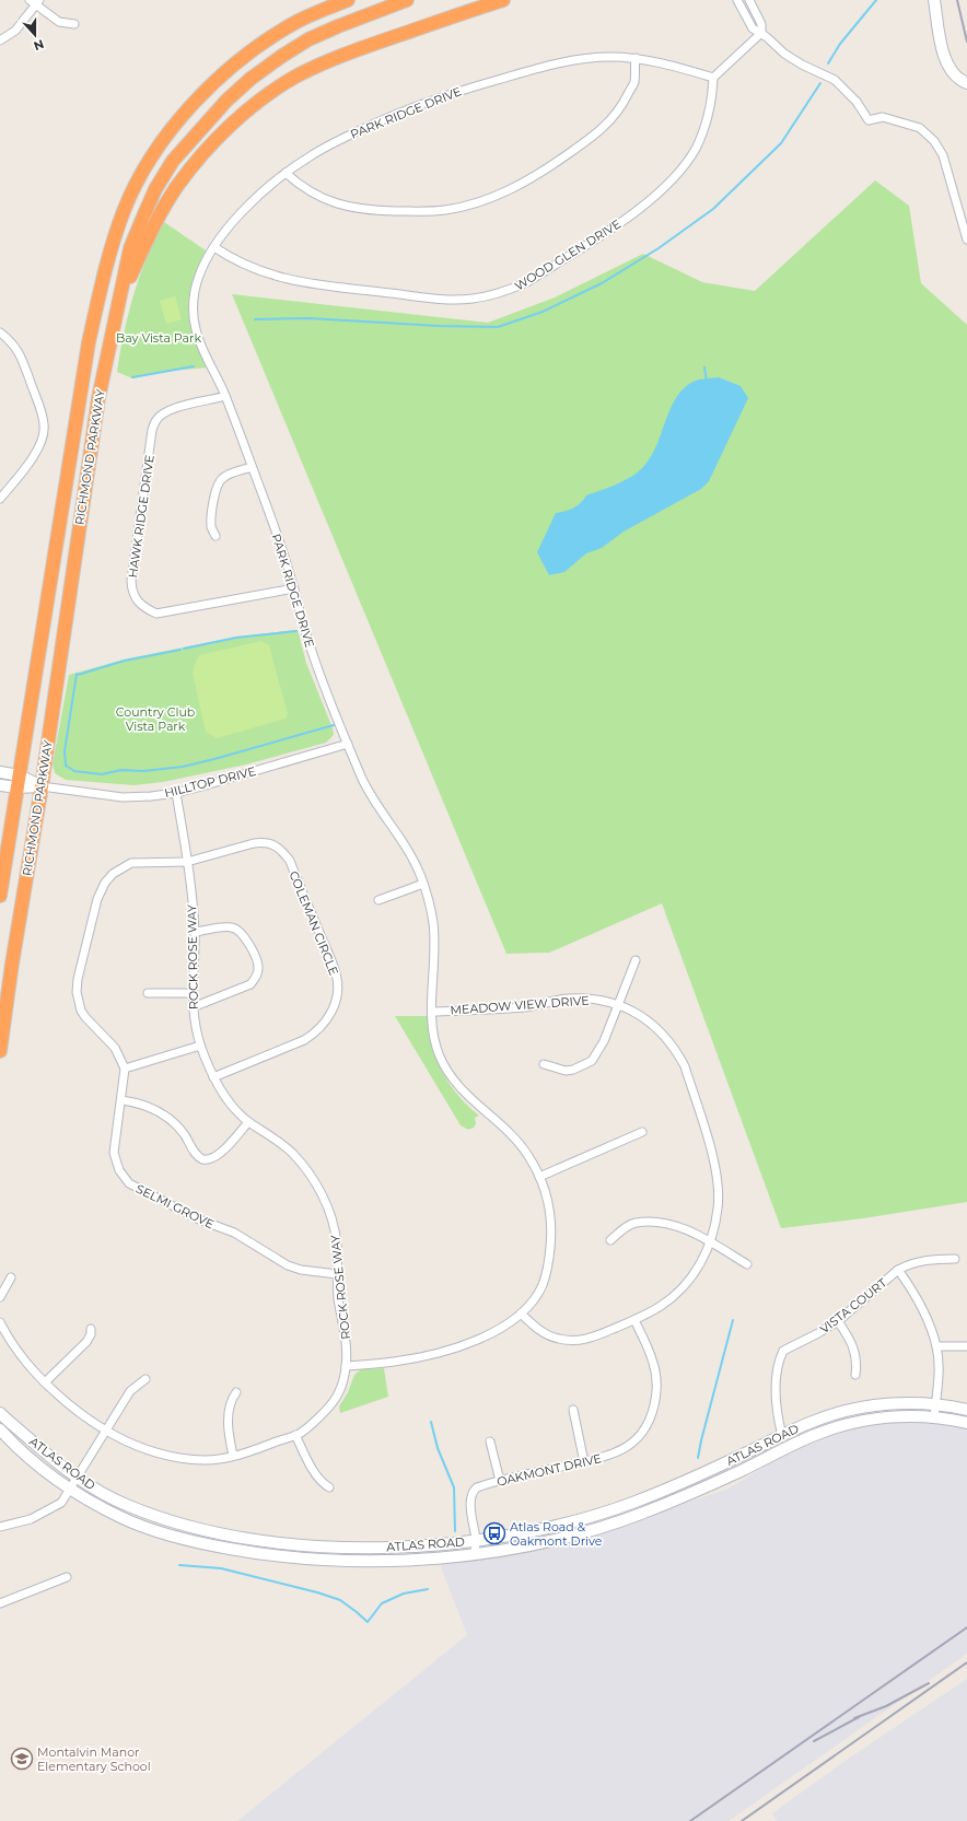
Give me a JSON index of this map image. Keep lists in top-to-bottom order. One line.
{"streets":{"highway":["RICHMOND PARKWAY"],"street":["PARK RIDGE DRIVE","WOOD GLEN DRIVE","HAWK RIDGE DRIVE","HILLTOP DRIVE","COLEMAN CIRCLE","ROCK ROSE WAY","MEADOW VIEW DRIVE","SELMI GROVE","VISTA COURT","ATLAS ROAD","OAKMONT DRIVE"]},"crossings":[["PARK RIDGE DRIVE","WOOD GLEN DRIVE"],["PARK RIDGE DRIVE","HAWK RIDGE DRIVE"],["PARK RIDGE DRIVE","HILLTOP DRIVE"],["PARK RIDGE DRIVE","ROCK ROSE WAY"],["PARK RIDGE DRIVE","MEADOW VIEW DRIVE"],["RICHMOND PARKWAY","HILLTOP DRIVE"],["HILLTOP DRIVE","ROCK ROSE WAY"],["COLEMAN CIRCLE","ROCK ROSE WAY"],["ROCK ROSE WAY","SELMI GROVE"],["MEADOW VIEW DRIVE","OAKMONT DRIVE"],["VISTA COURT","ATLAS ROAD"],["ATLAS ROAD","OAKMONT DRIVE"]],"parks":["Bay Vista Park","Country Club Vista Park"],"places":{"bus stop":["Atlas Road & Oakmont Drive"],"school or university":["Montalvin Manor Elementary School"]},"north":"bottom"}
